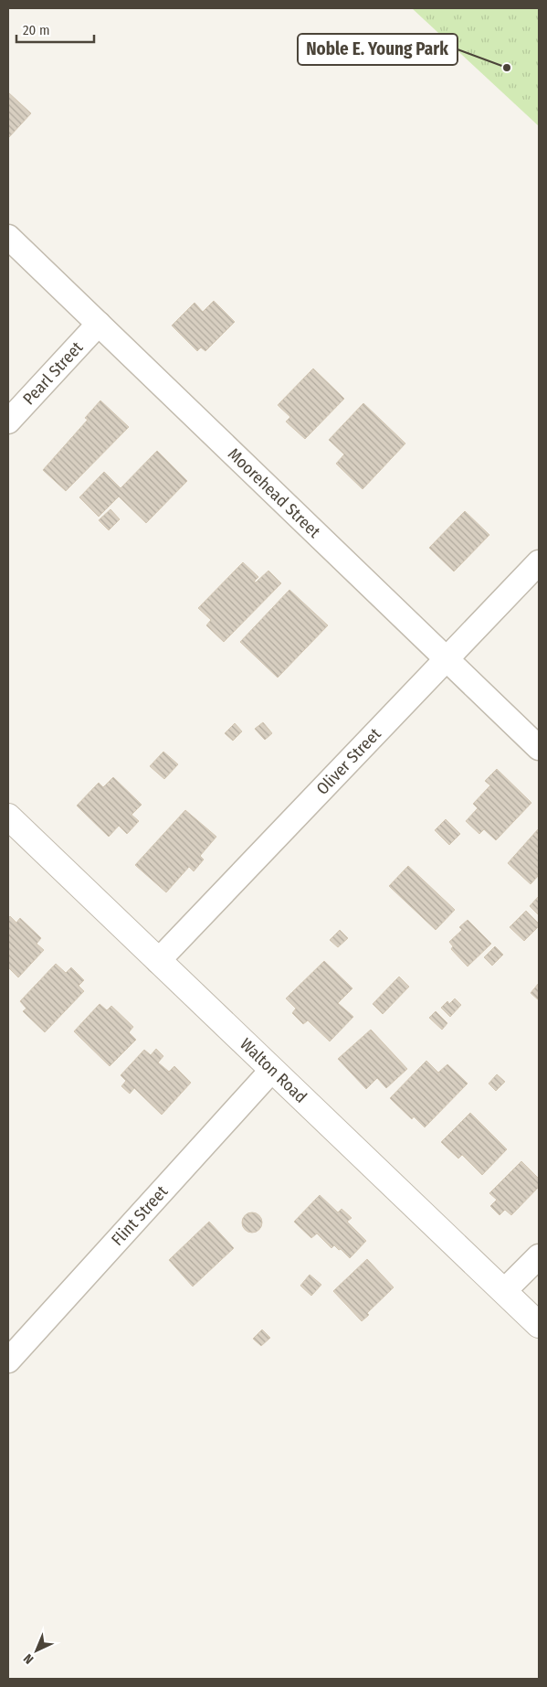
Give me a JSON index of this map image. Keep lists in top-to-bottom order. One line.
{"streets":{"street":["Pearl Street","Moorehead Street","Oliver Street","Walton Road","Flint Street"]},"crossings":[["Pearl Street","Moorehead Street"],["Moorehead Street","Oliver Street"],["Oliver Street","Walton Road"],["Walton Road","Flint Street"]],"places":["Noble E. Young Park"],"scale_bar":"20 m","north":"bottom left"}
